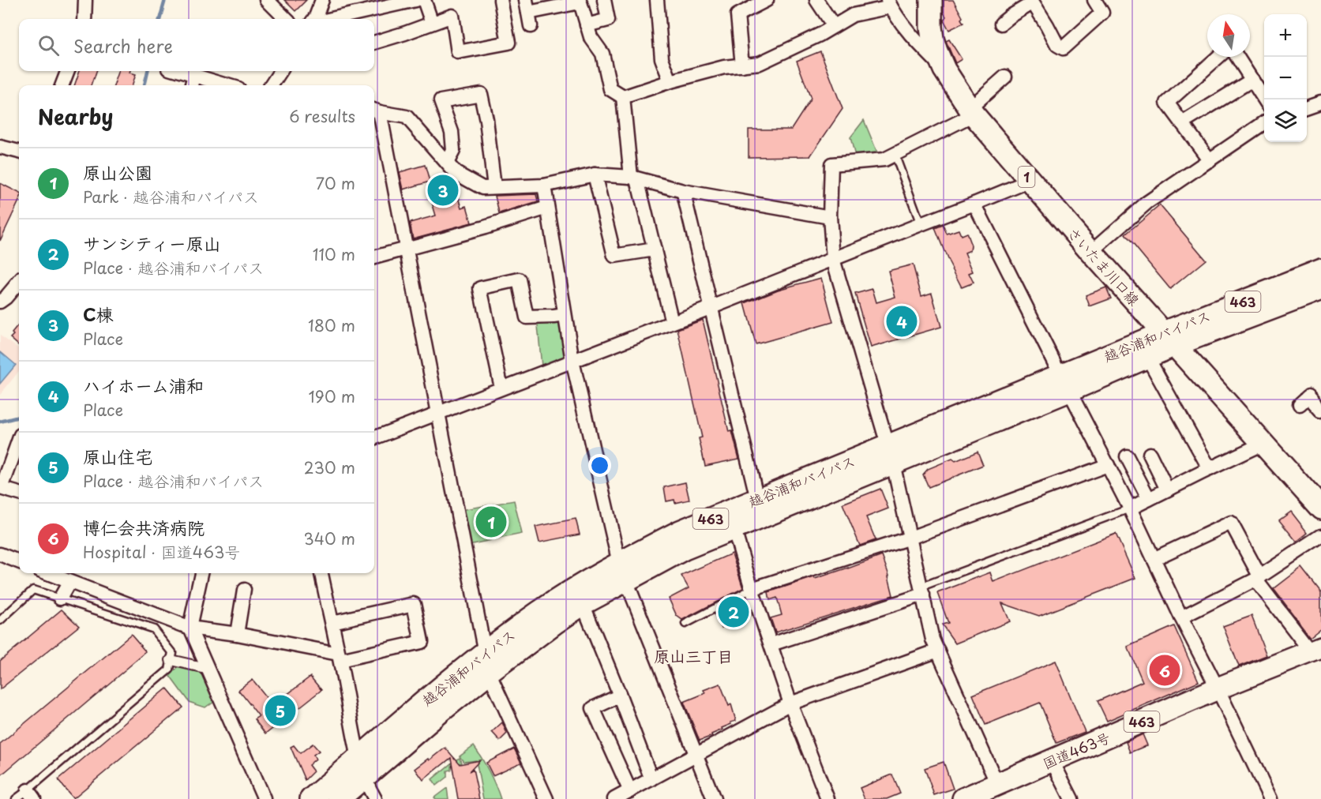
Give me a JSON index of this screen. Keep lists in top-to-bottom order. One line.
{"streets":{"main road":["1","さいたま川口線","463","越谷浦和バイパス","国道463号"]},"crossings":[["さいたま川口線","越谷浦和バイパス"]],"districts":["原山三丁目"],"north":"top","page":{"map_buttons":["+","−"],"search":"Search here","heading":["Nearby","6 results"],"list":[{"mark":"1","name":"原山公園","note":"Park · 越谷浦和バイパス","value":"70 m"},{"mark":"2","name":"サンシティー原山","note":"Place · 越谷浦和バイパス","value":"110 m"},{"mark":"3","name":"C棟","note":"Place","value":"180 m"},{"mark":"4","name":"ハイホーム浦和","note":"Place","value":"190 m"},{"mark":"5","name":"原山住宅","note":"Place · 越谷浦和バイパス","value":"230 m"},{"mark":"6","name":"博仁会共済病院","note":"Hospital · 国道463号","value":"340 m"}],"pins":["3","4","1","2","6","5"]}}
